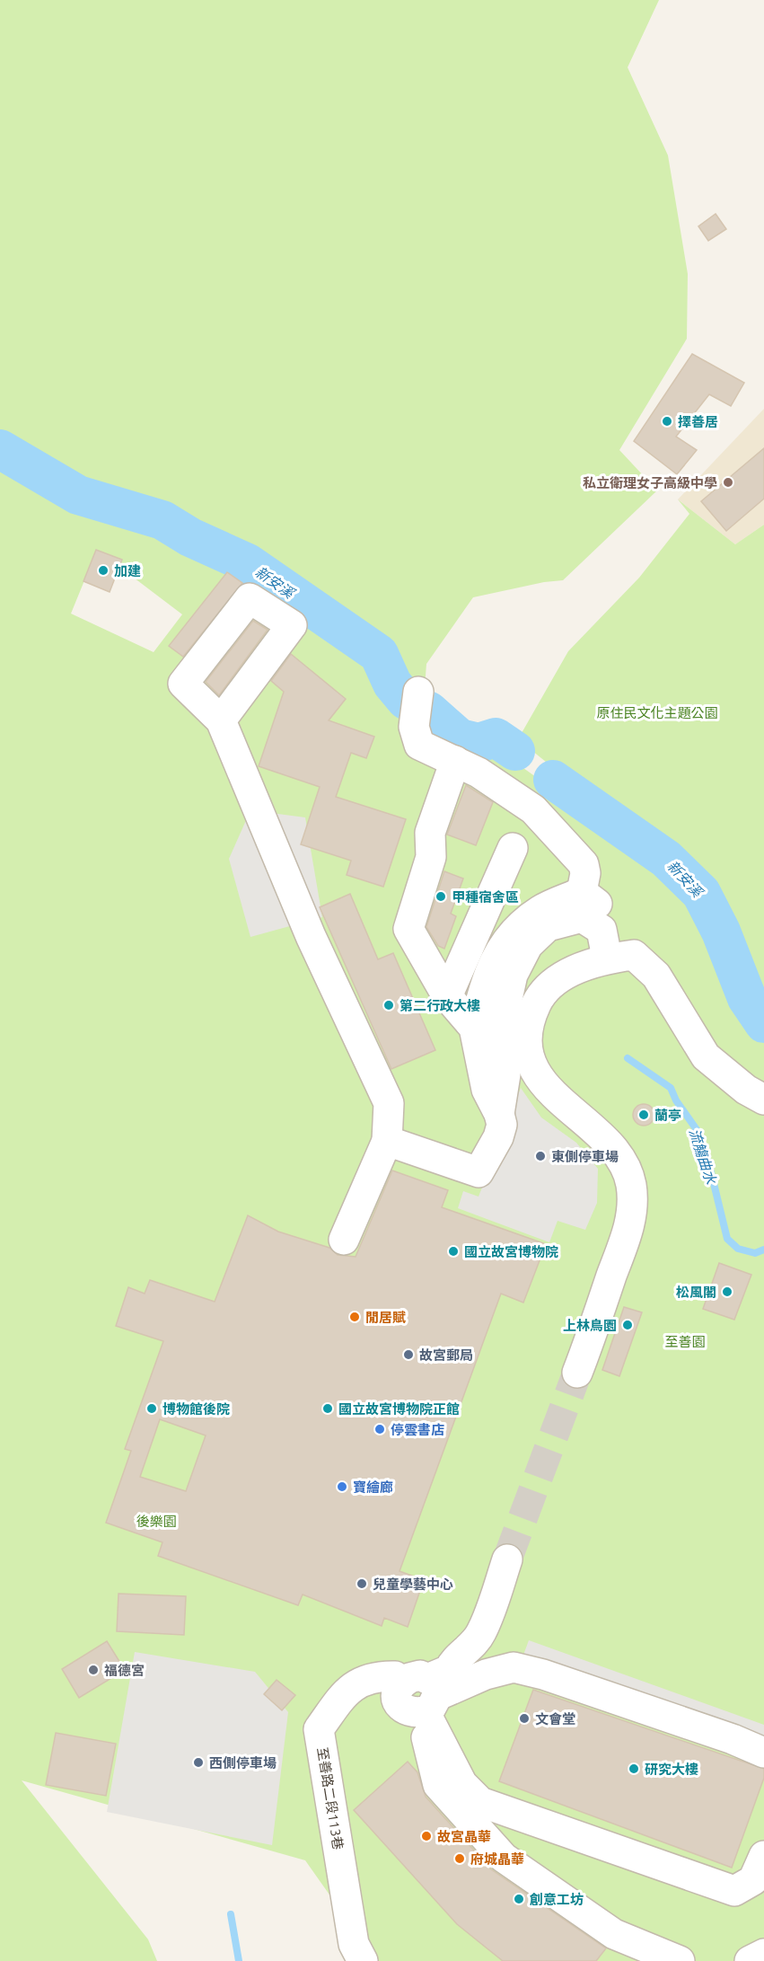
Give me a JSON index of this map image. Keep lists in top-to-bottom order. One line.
{"streets":{"street":["至善路二段113巷"]},"water":["新安溪","流觴曲水"],"parks":["原住民文化主題公園","至善園","後樂園"],"places":["擇善居","私立衛理女子高級中學","加建","甲種宿舍區","第二行政大樓","蘭亭","東側停車場","國立故宮博物院","松風閣","閒居賦","上林鳥園","故宮郵局","博物館後院","國立故宮博物院正館","停雲書店","寶繪廊","兒童學藝中心","福德宮","文會堂","西側停車場","研究大樓","故宮晶華","府城晶華","創意工坊"]}
